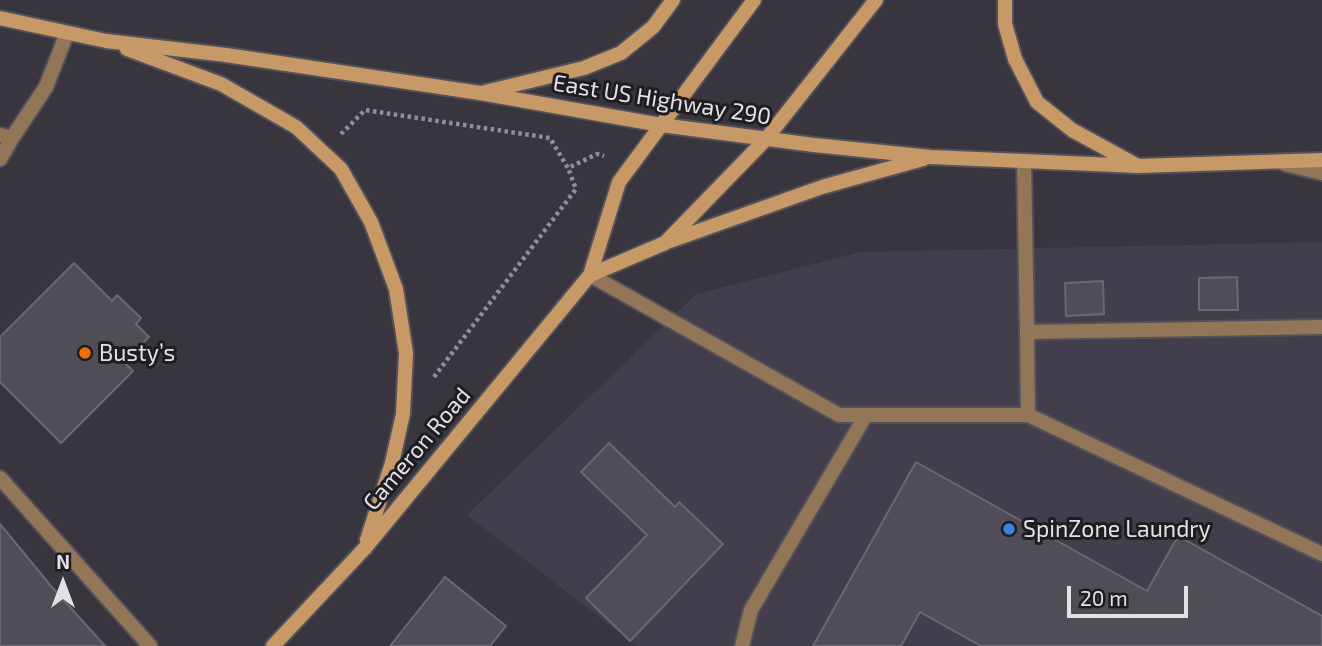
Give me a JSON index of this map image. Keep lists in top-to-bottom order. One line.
{"streets":{"main road":["East US Highway 290","Cameron Road"]},"crossings":[["East US Highway 290","Cameron Road"]],"places":["Busty’s","SpinZone Laundry"],"scale_bar":"20 m","north":"top"}
